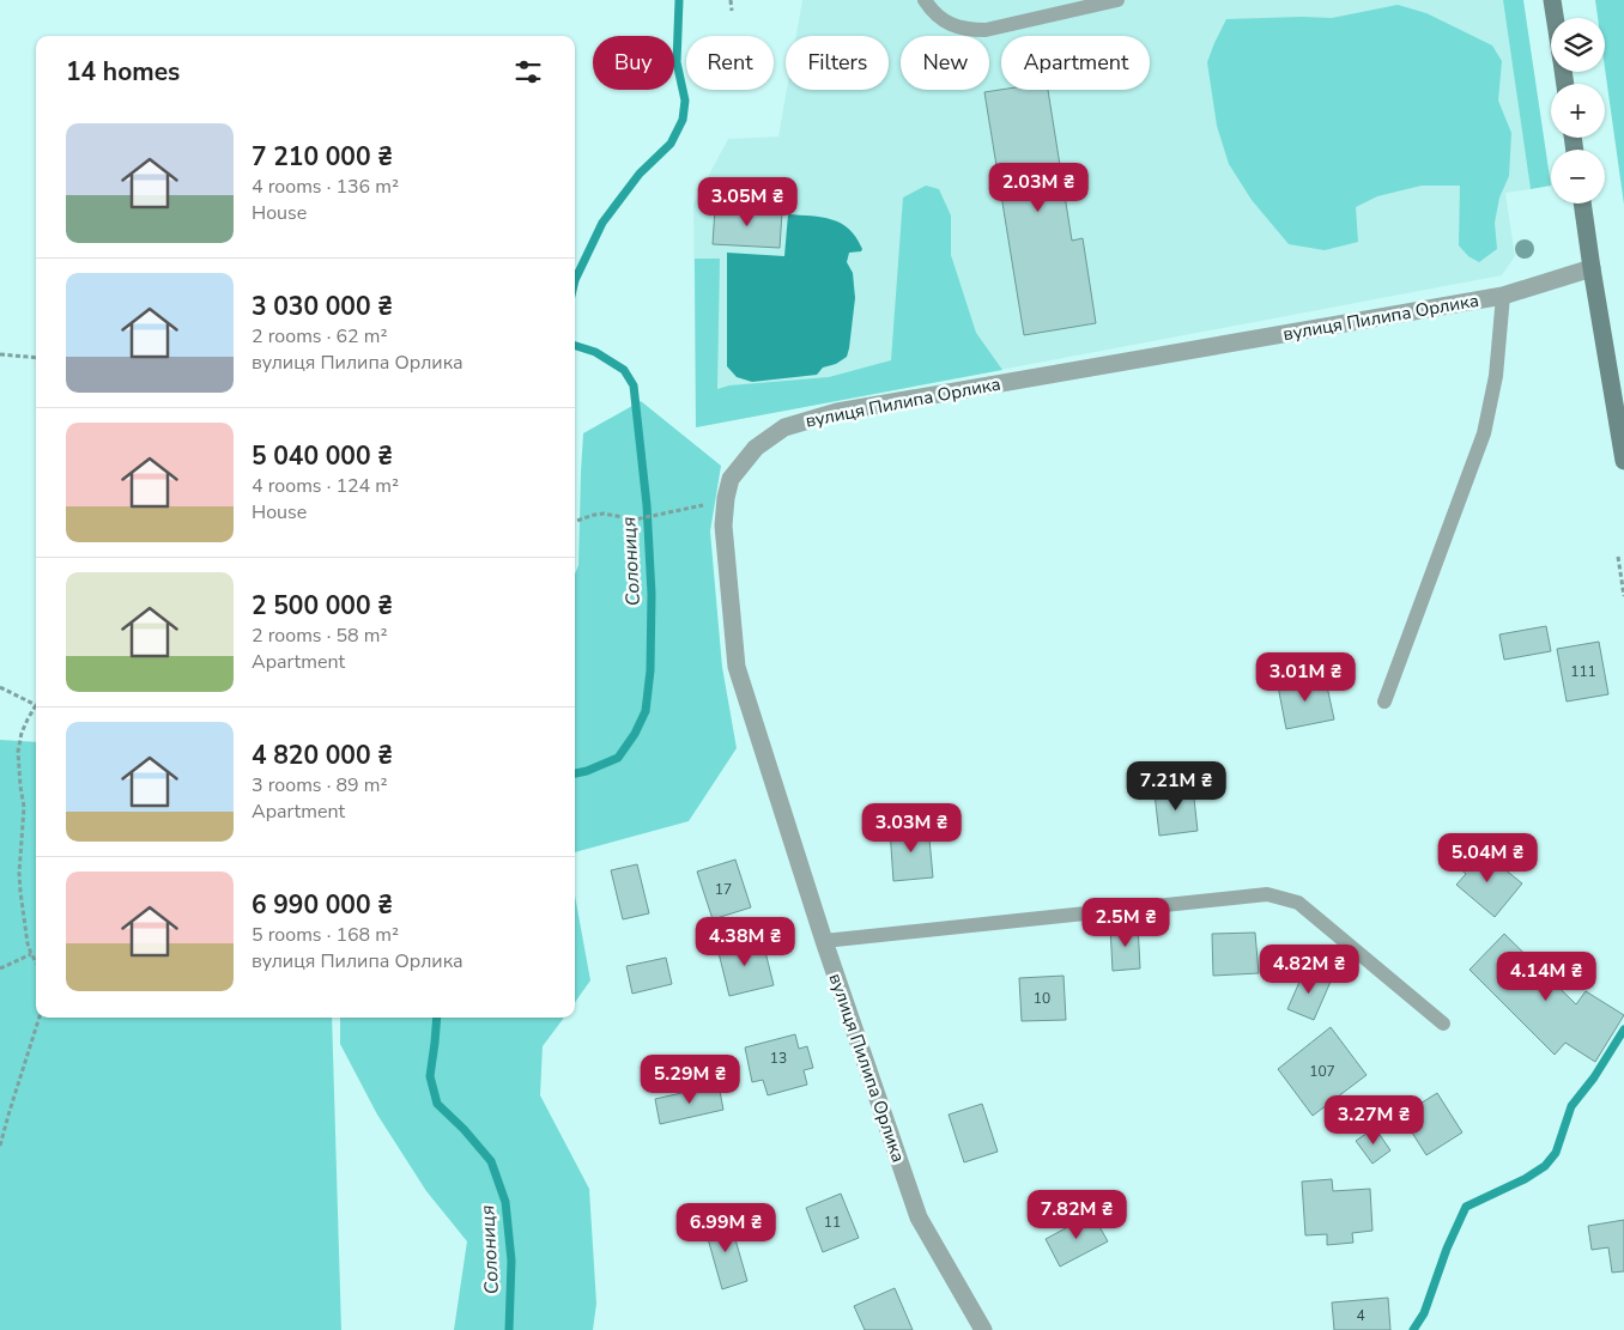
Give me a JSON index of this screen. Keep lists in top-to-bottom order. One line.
{"streets":{"street":["вулиця Пилипа Орлика"]},"water":["Солониця"],"house_numbers":["111","17","10","13","107","11","4"],"page":{"map_buttons":["+","−"],"chip":["Buy","Rent","Filters","New","Apartment"],"heading":"14 homes","list":[{"name":"7 210 000 ₴","note":"4 rooms · 136 m² · House"},{"name":"3 030 000 ₴","note":"2 rooms · 62 m² · вулиця Пилипа Орлика"},{"name":"5 040 000 ₴","note":"4 rooms · 124 m² · House"},{"name":"2 500 000 ₴","note":"2 rooms · 58 m² · Apartment"},{"name":"4 820 000 ₴","note":"3 rooms · 89 m² · Apartment"},{"name":"6 990 000 ₴","note":"5 rooms · 168 m² · вулиця Пилипа Орлика"}],"price":["2.03M ₴","3.05M ₴","3.01M ₴","7.21M ₴","3.03M ₴","5.04M ₴","2.5M ₴","4.38M ₴","4.82M ₴","4.14M ₴","5.29M ₴","3.27M ₴","7.82M ₴","6.99M ₴"]}}
